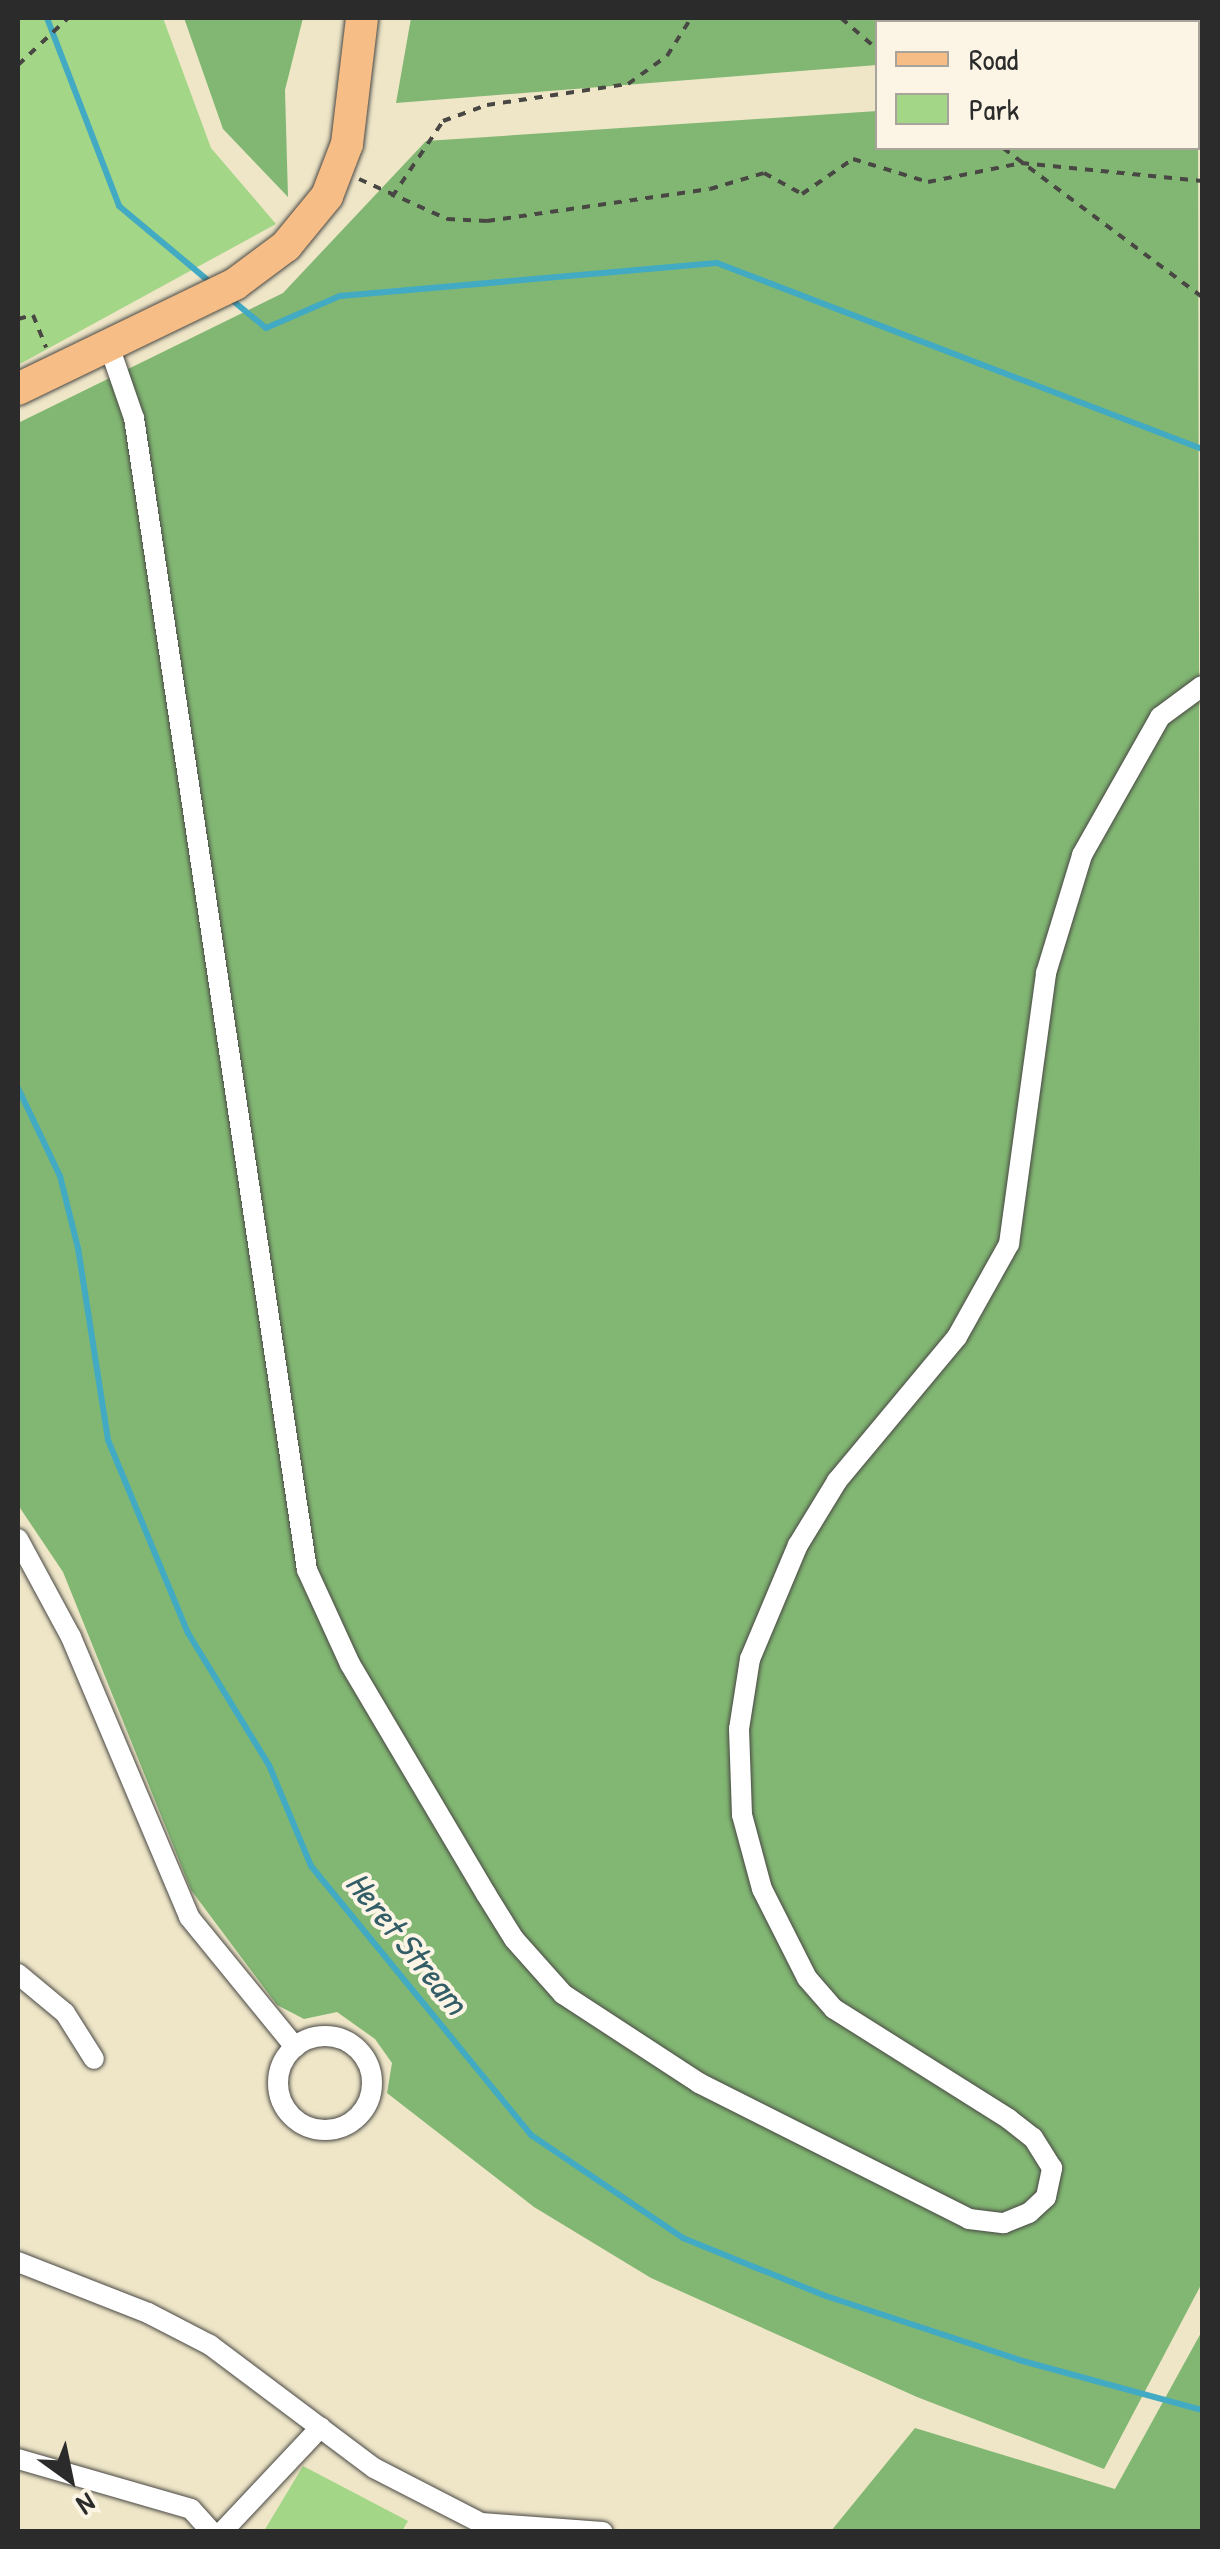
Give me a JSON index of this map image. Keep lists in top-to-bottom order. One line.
{"water":["Heret Stream"],"legend":["Road","Park"],"north":"bottom right"}
